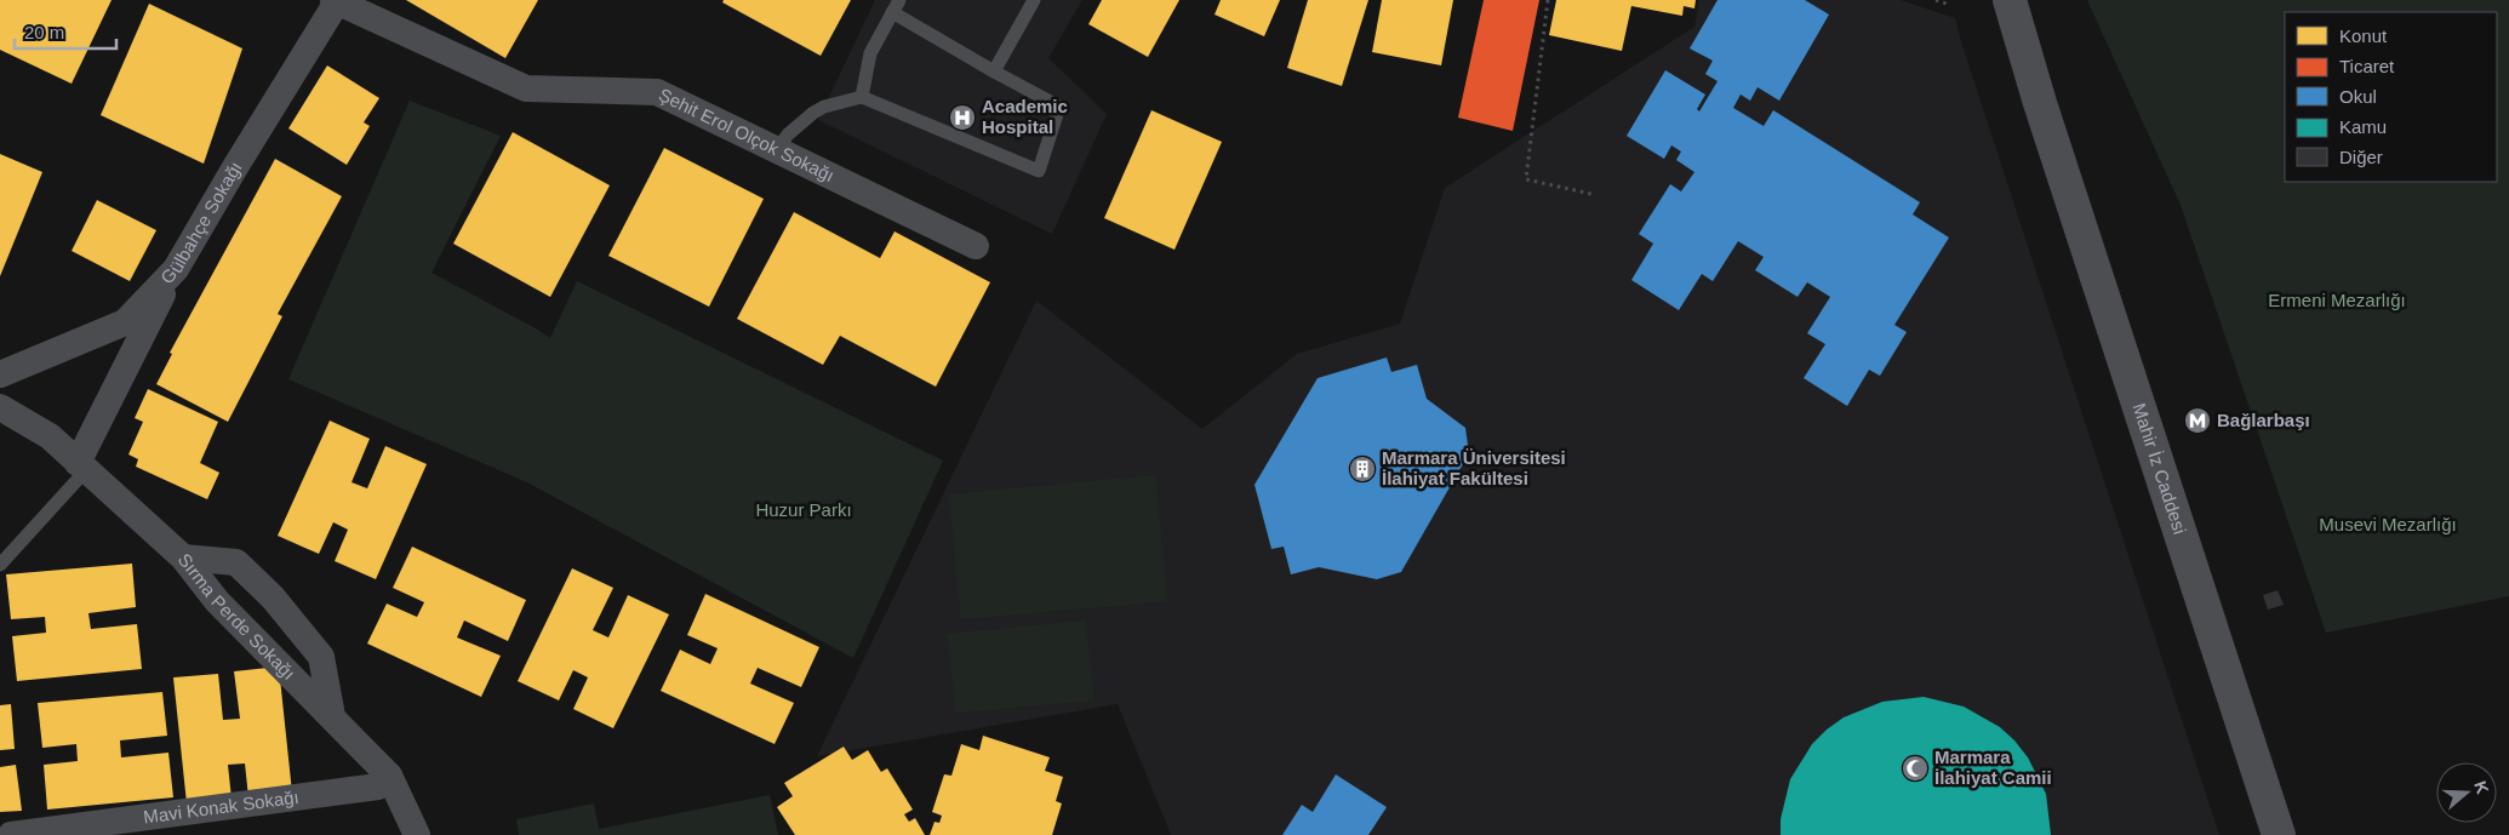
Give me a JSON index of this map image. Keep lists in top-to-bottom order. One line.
{"streets":{"main road":["Mahir İz Caddesi"],"street":["Şehit Erol Olçok Sokağı","Gülbahçe Sokağı","Sırma Perde Sokağı","Mavi Konak Sokağı"]},"crossings":[["Şehit Erol Olçok Sokağı","Gülbahçe Sokağı"],["Sırma Perde Sokağı","Mavi Konak Sokağı"]],"parks":["Ermeni Mezarlığı","Huzur Parkı","Musevi Mezarlığı"],"places":{"hospital":["Academic Hospital"],"metro station":["Bağlarbaşı"],"building":["Marmara Üniversitesi İlahiyat Fakültesi"],"mosque":["Marmara İlahiyat Camii"]},"legend":["Konut","Ticaret","Okul","Kamu","Diğer"],"scale_bar":"20 m","north":"right"}
